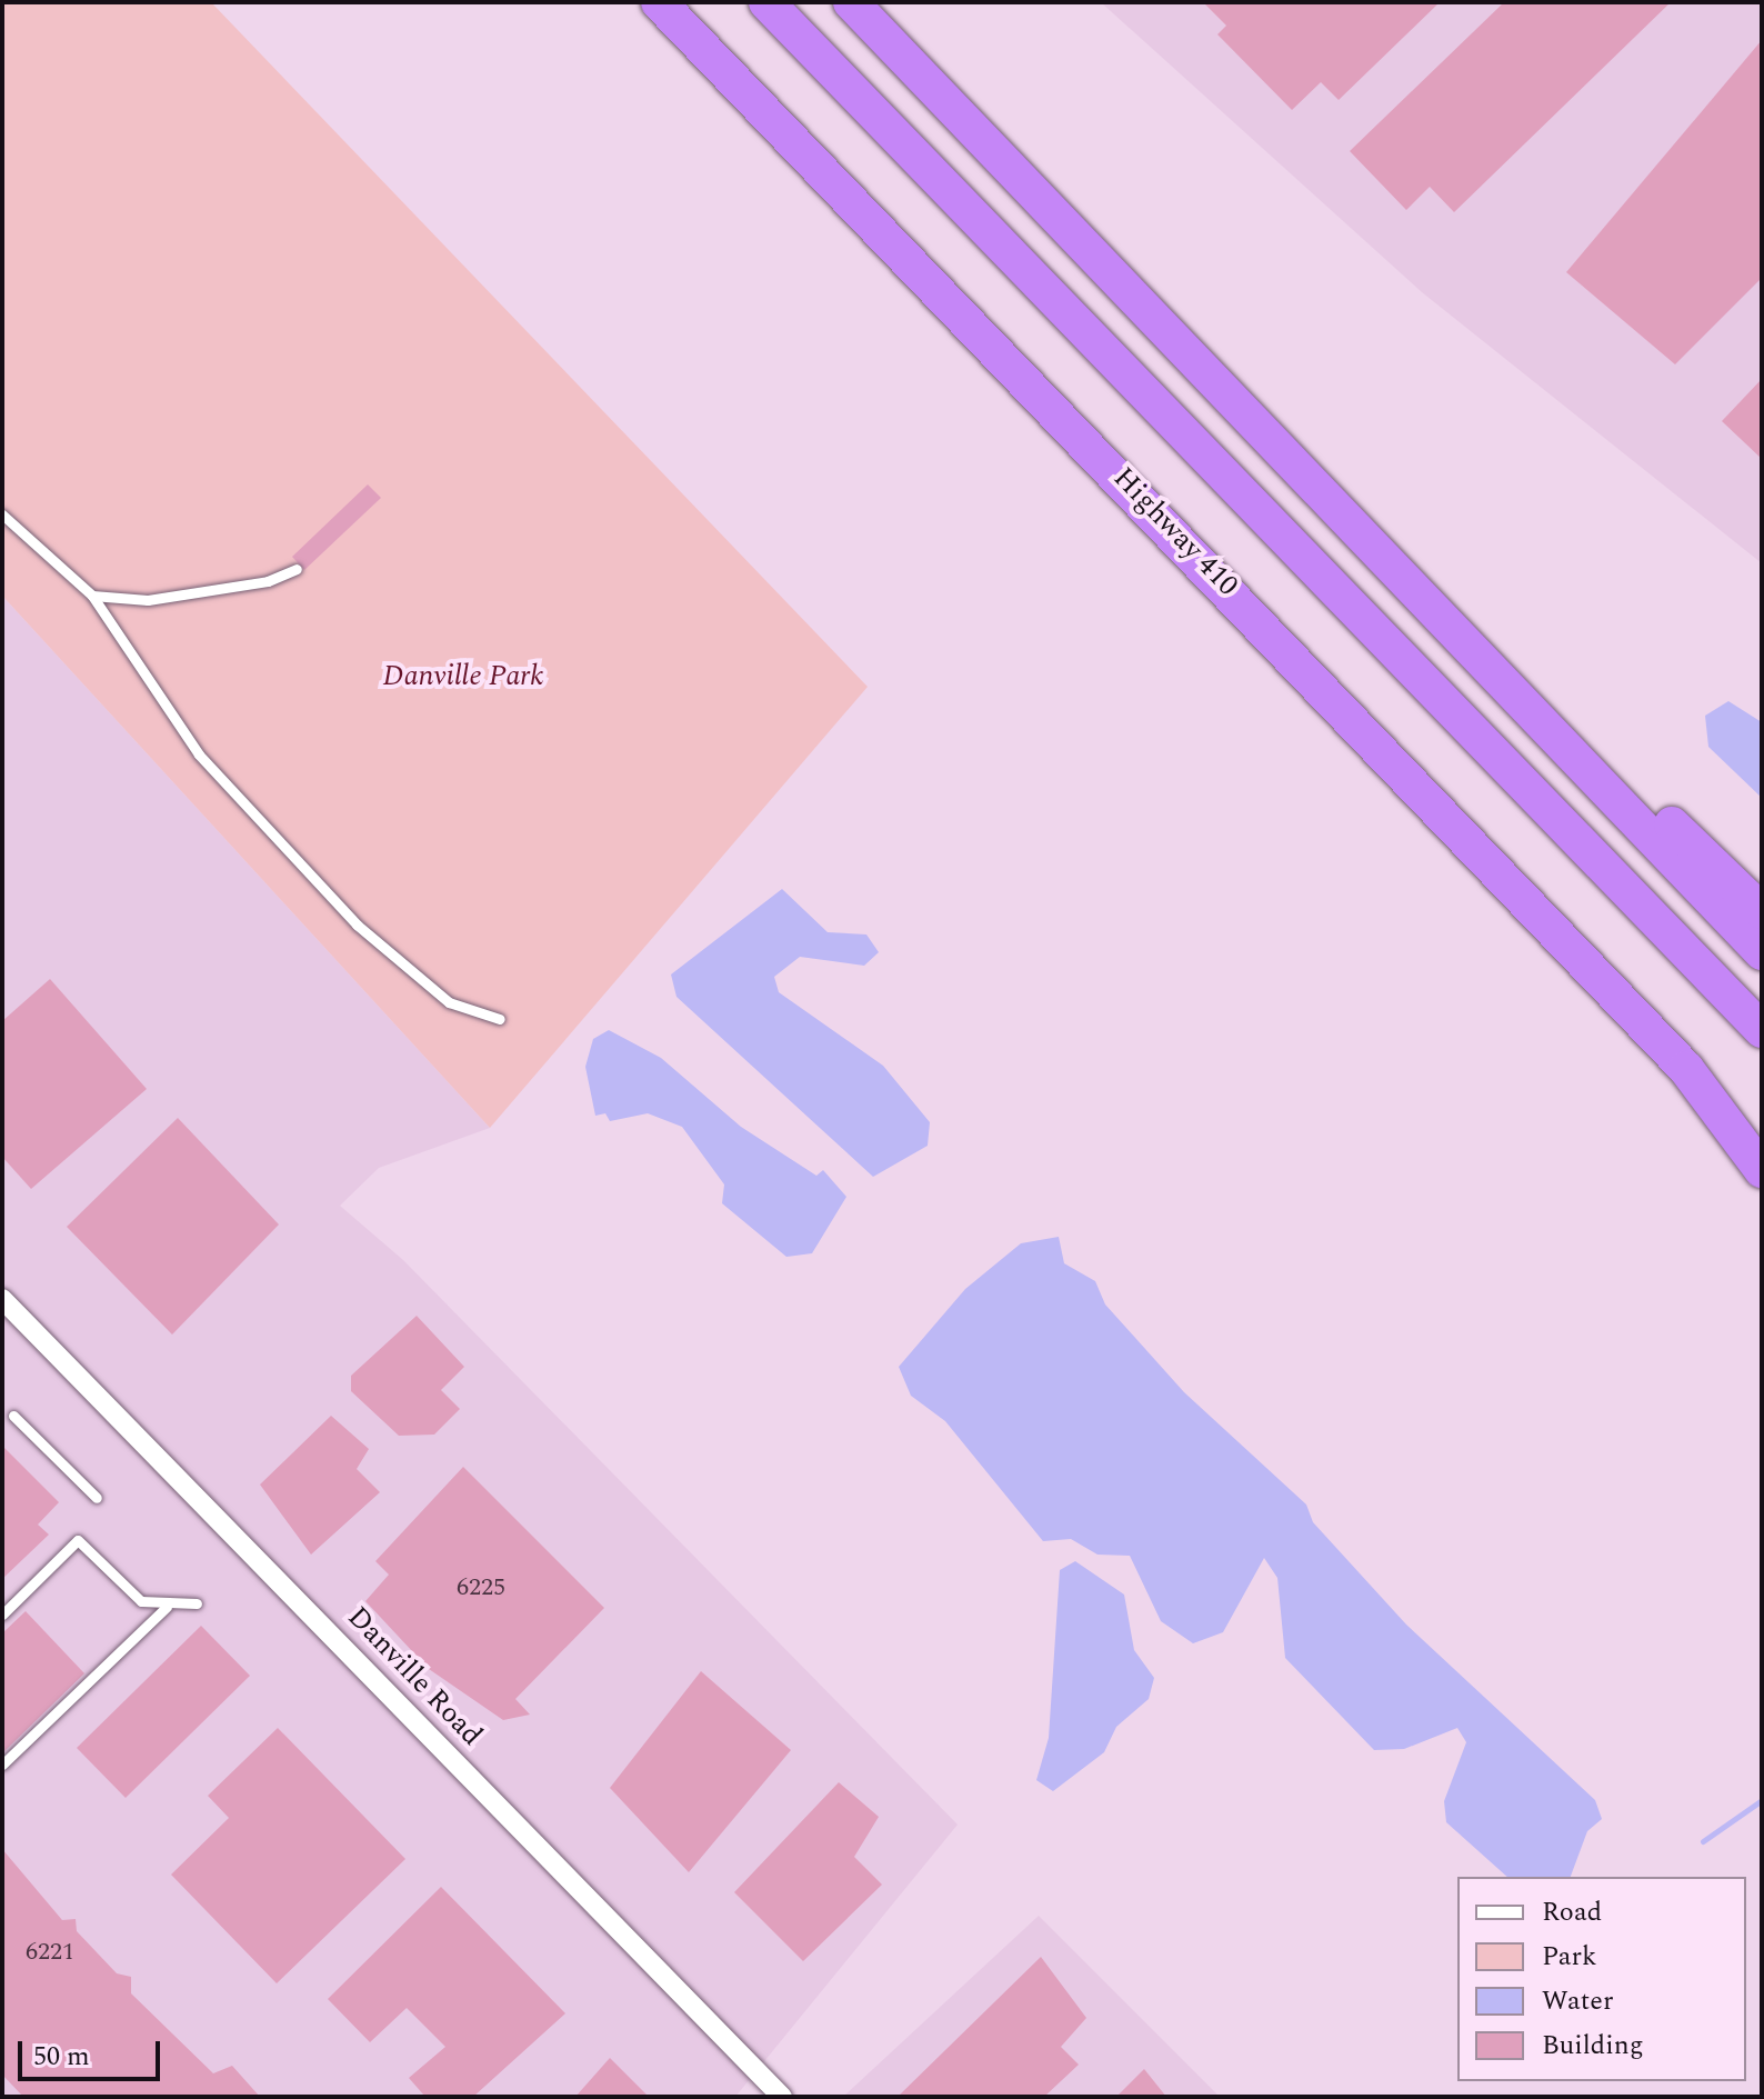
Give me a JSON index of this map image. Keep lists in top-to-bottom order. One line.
{"streets":{"highway":["Highway 410"],"street":["Danville Road"]},"parks":["Danville Park"],"house_numbers":["6225","6221"],"legend":["Road","Park","Water","Building"],"scale_bar":"50 m"}
